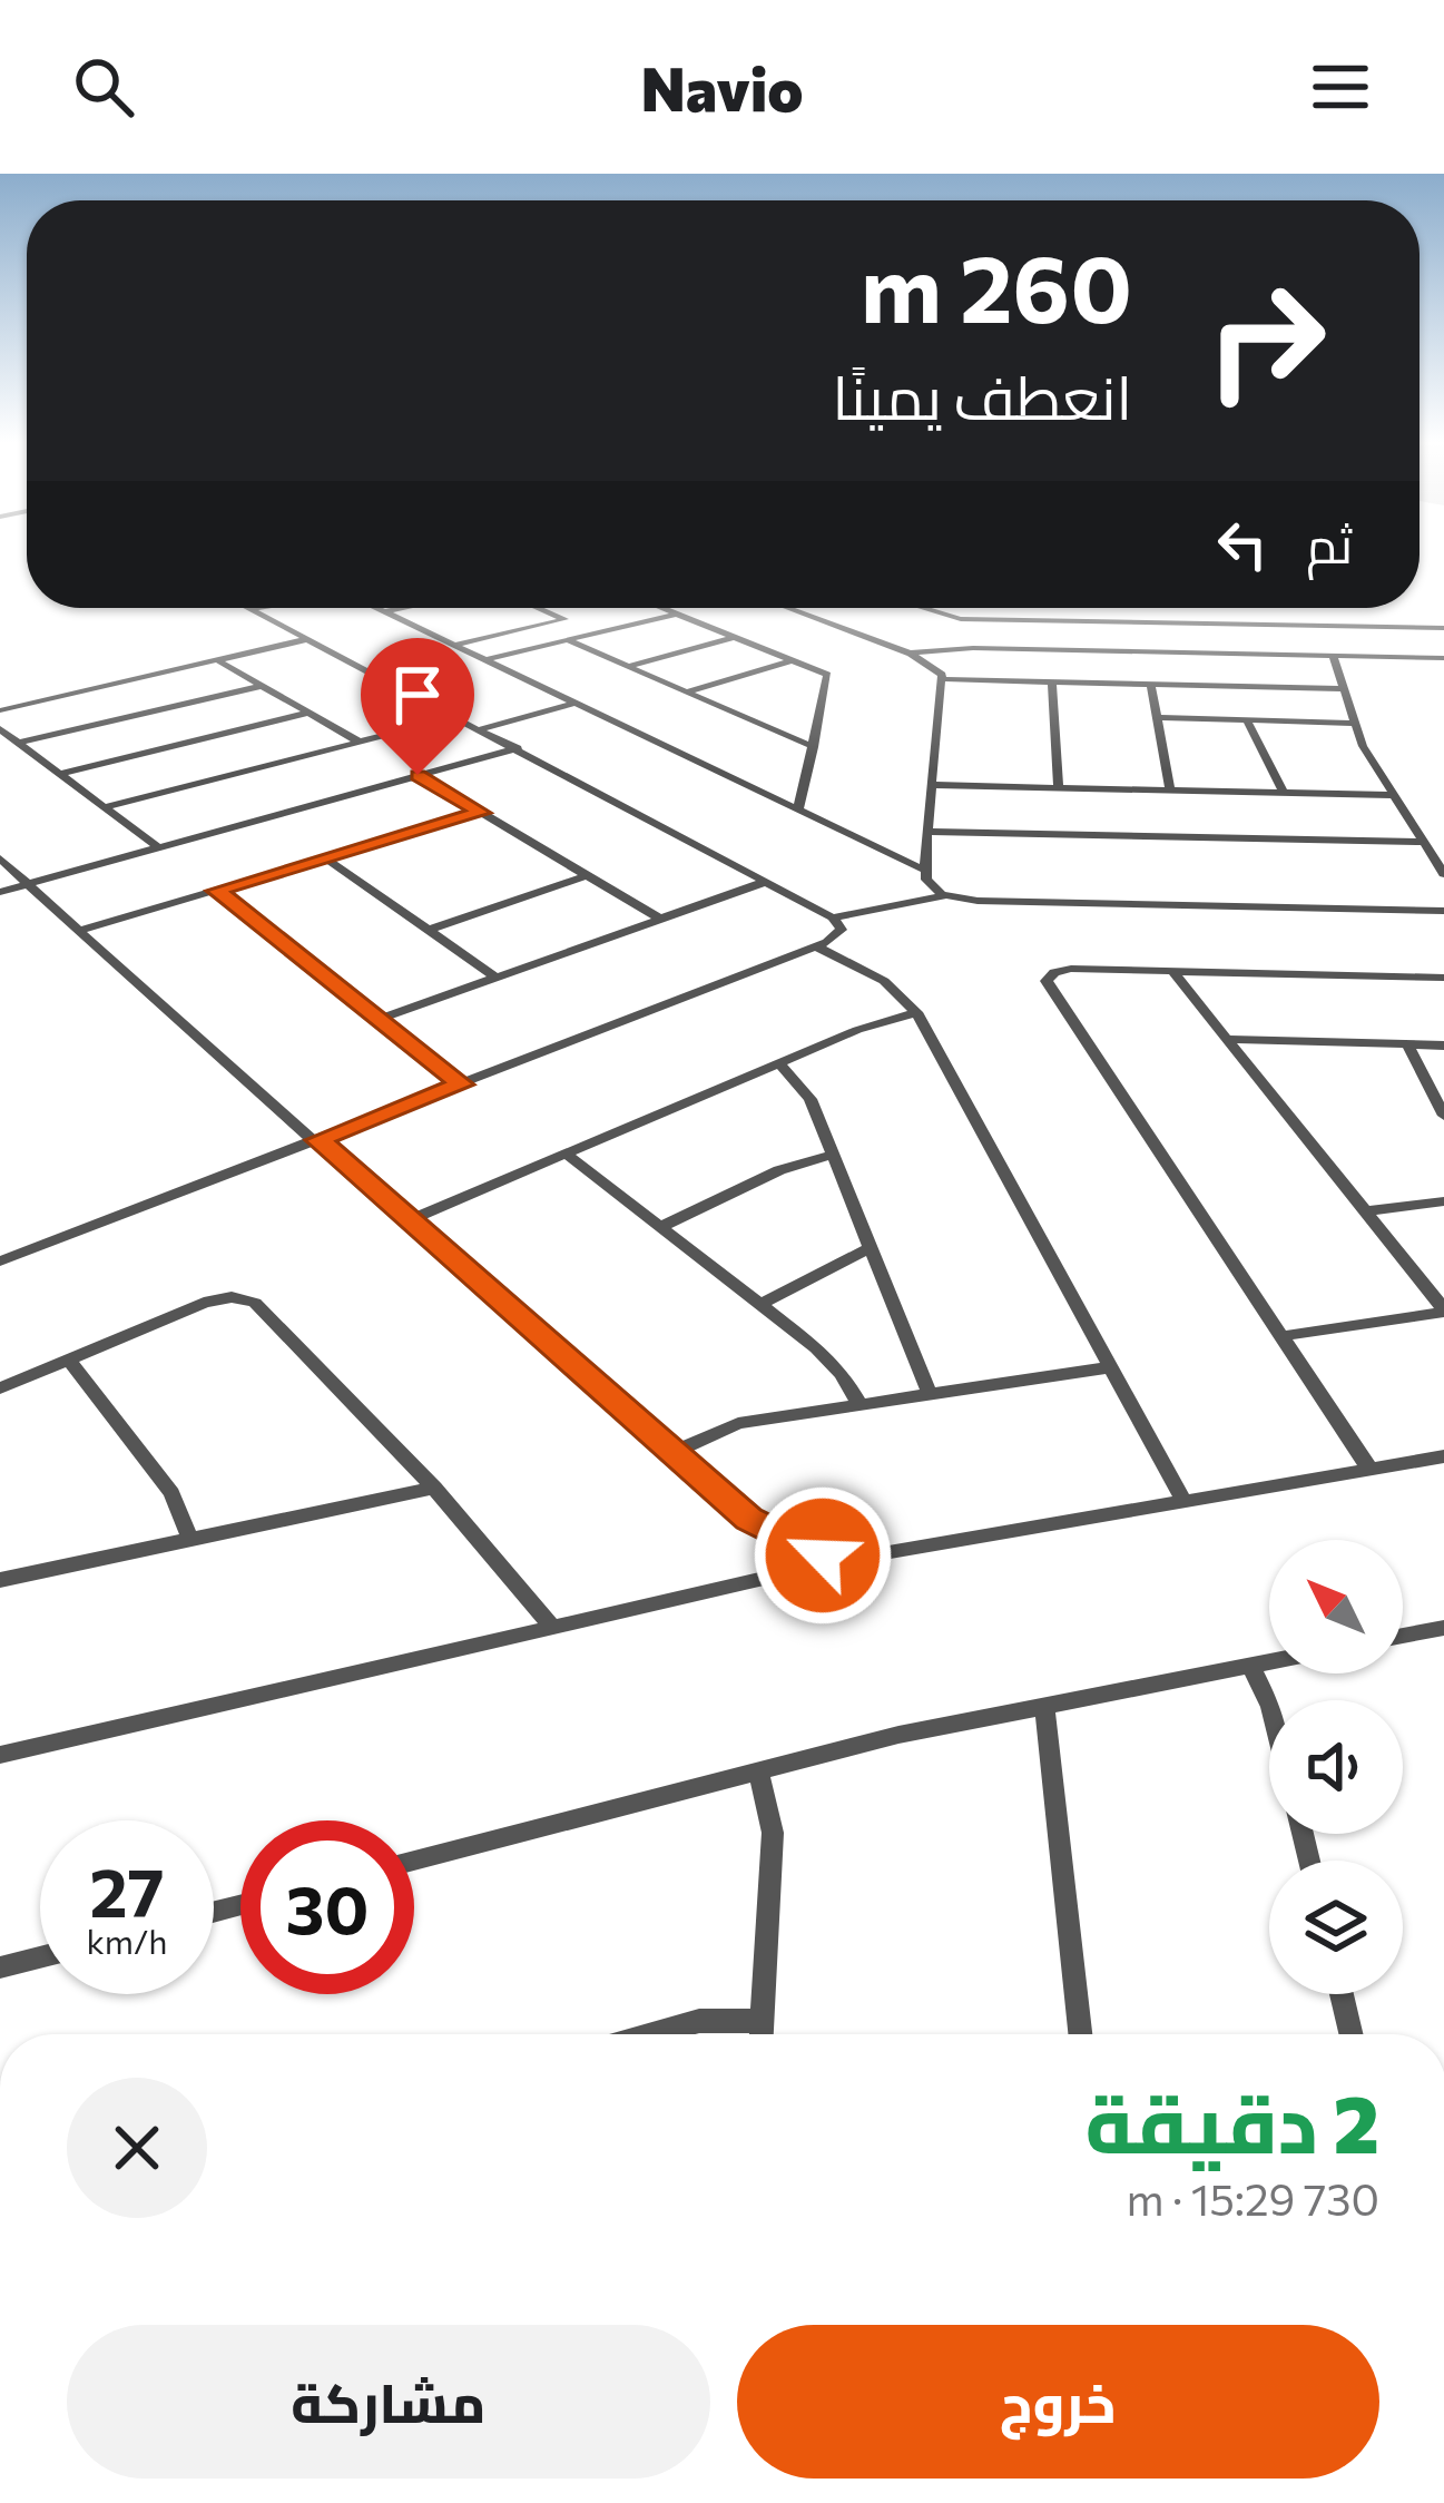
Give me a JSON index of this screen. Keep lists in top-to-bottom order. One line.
{"north":"top left","page":{"header":"Navio","turn":["260 m","انعطف يمينًا"],"then":"ثم","speed":"27 km/h","limit":"30","heading":["2 دقيقة","730 m · 15:29"],"buttons":["خروج","مشاركة"]}}
